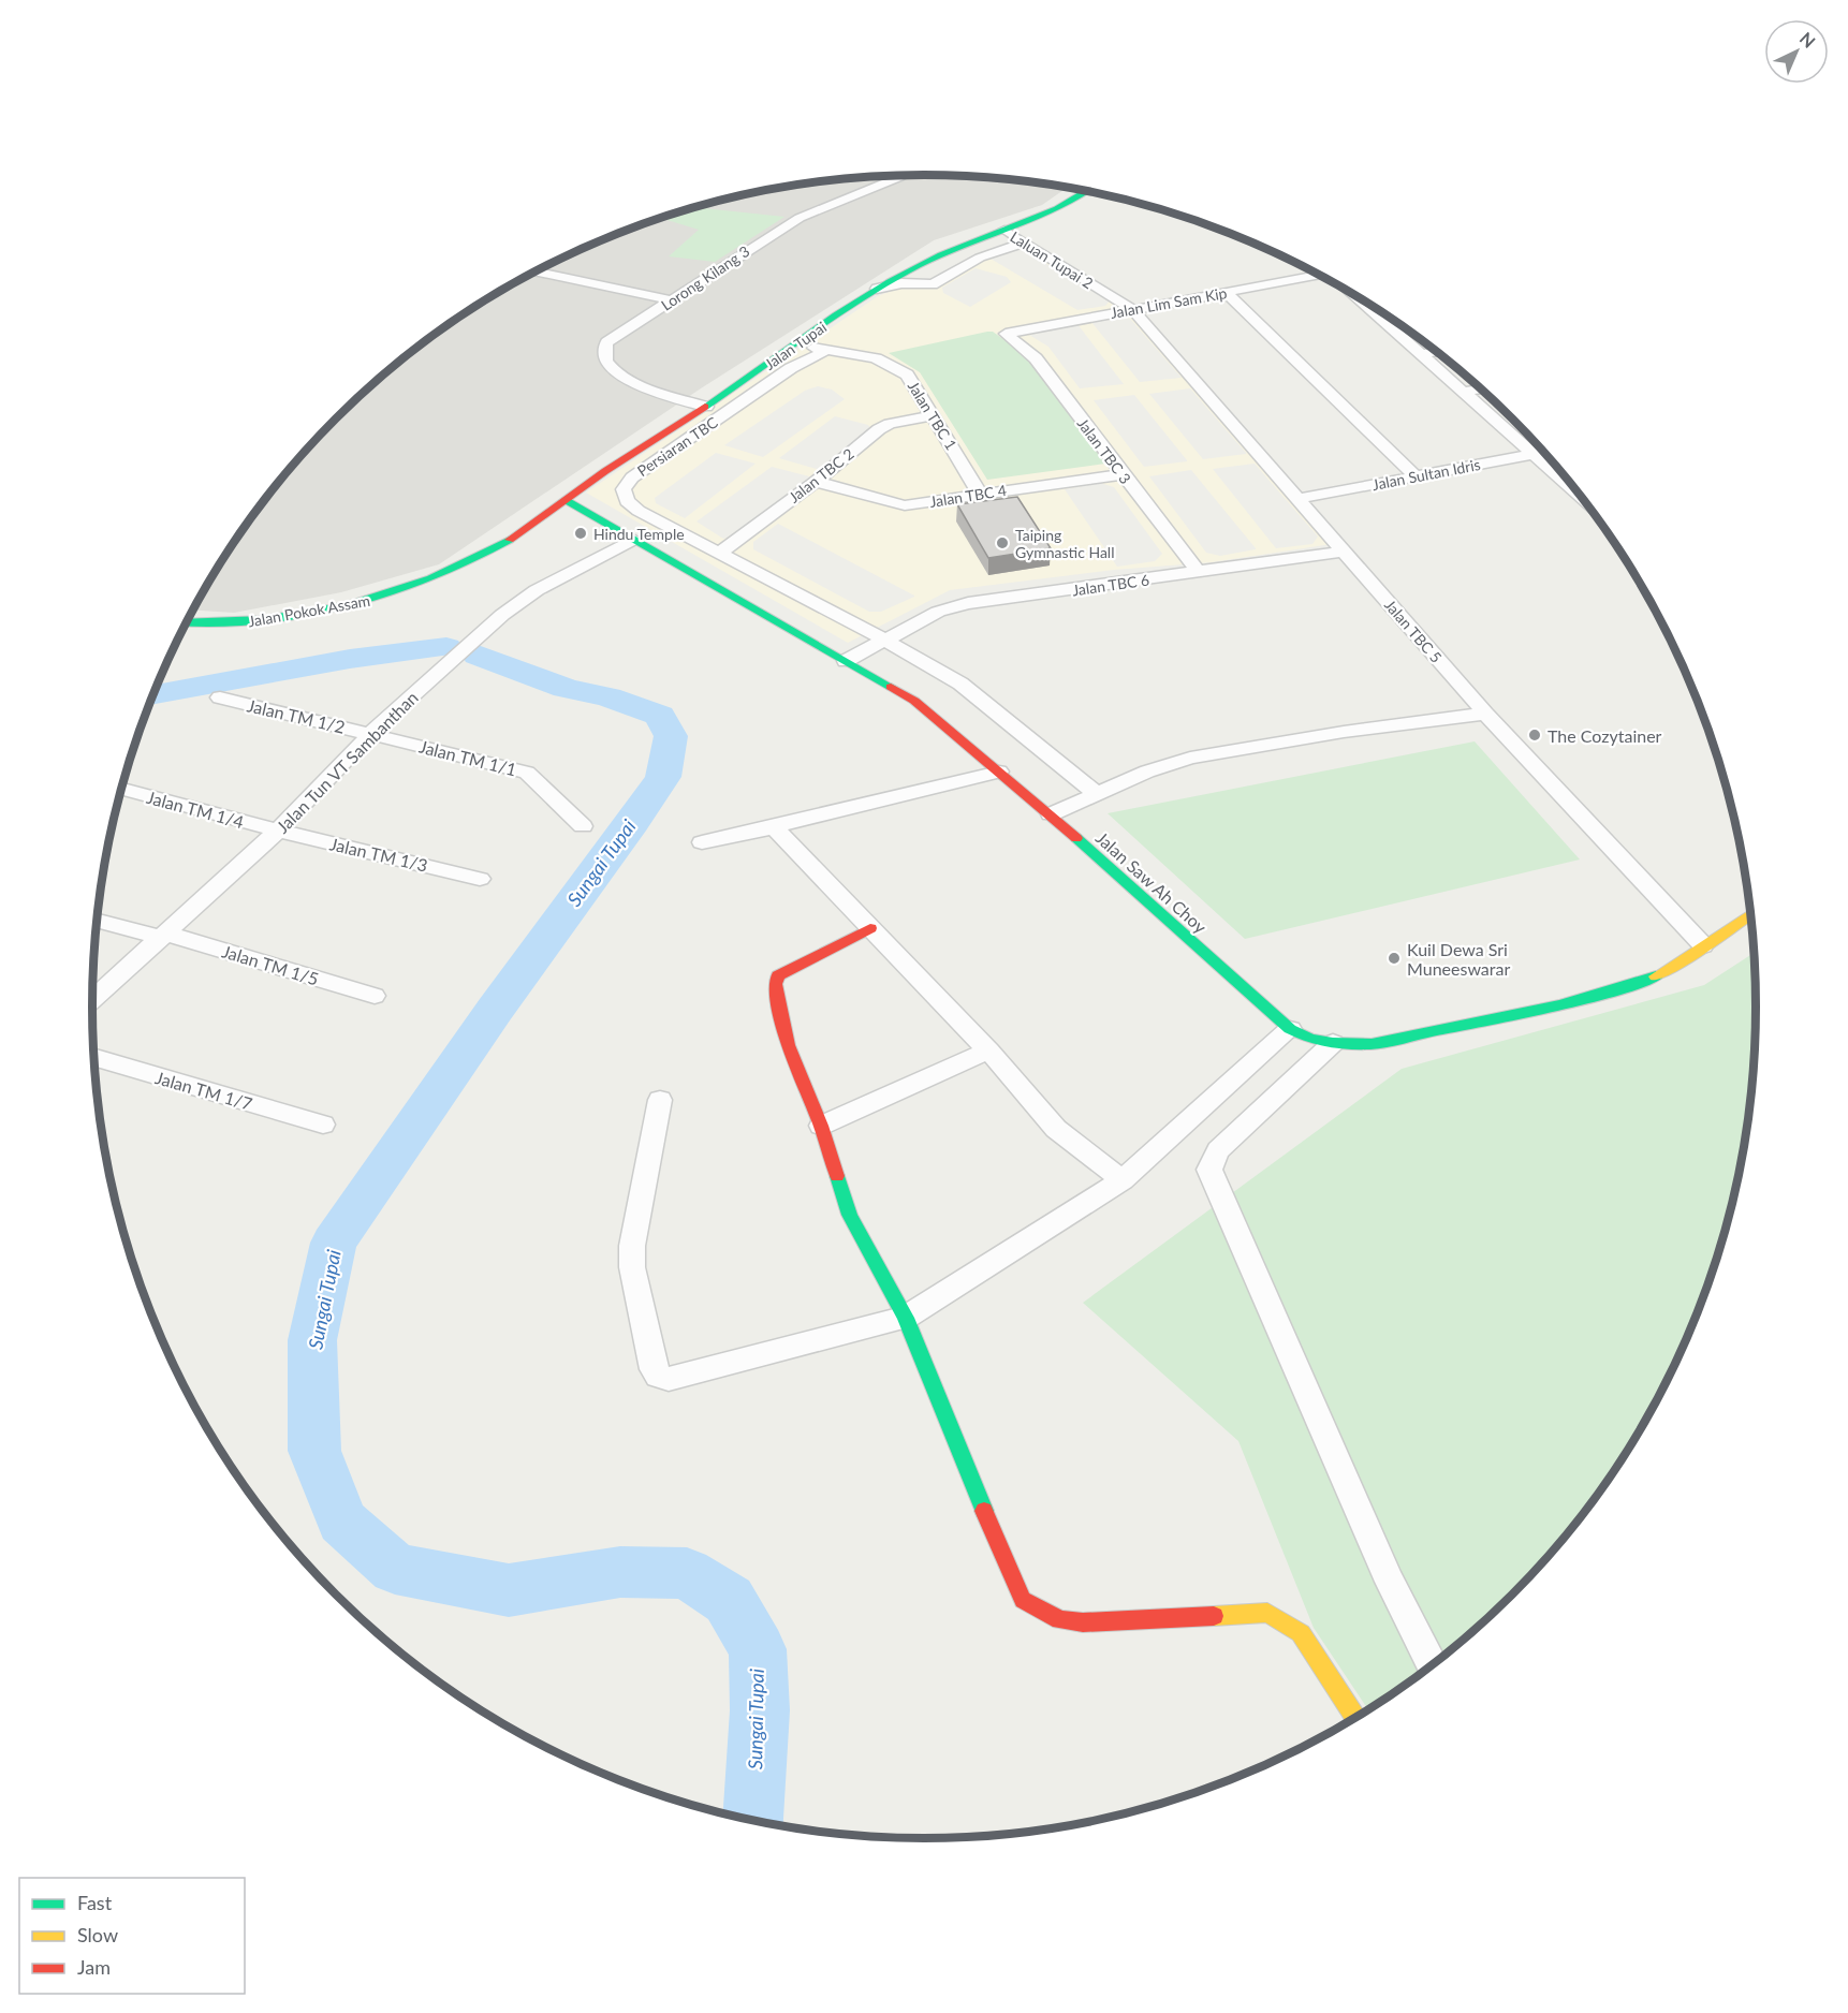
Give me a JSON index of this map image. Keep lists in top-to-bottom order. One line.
{"streets":{"street":["Laluan Tupai 2","Lorong Kilang 3","Jalan Lim Sam Kip","Jalan Tupai","Jalan TBC 1","Persiaran TBC","Jalan TBC 3","Jalan Sultan Idris","Jalan TBC 2","Jalan TBC 4","Jalan TBC 6","Jalan Pokok Assam","Jalan TBC 5","Jalan TM 1/2","Jalan TM 1/1","Jalan Tun VT Sambanthan","Jalan TM 1/4","Jalan TM 1/3","Jalan Saw Ah Choy","Jalan TM 1/5","Jalan TM 1/7"]},"crossings":[["Laluan Tupai 2","Jalan Lim Sam Kip"],["Laluan Tupai 2","Jalan Tupai"],["Laluan Tupai 2","Jalan TBC 5"],["Lorong Kilang 3","Jalan Tupai"],["Jalan Lim Sam Kip","Jalan TBC 3"],["Jalan Lim Sam Kip","Jalan TBC 5"],["Jalan Tupai","Jalan TBC 1"],["Jalan Tupai","Jalan Pokok Assam"],["Jalan Tupai","Jalan Saw Ah Choy"],["Jalan TBC 1","Persiaran TBC"],["Jalan TBC 1","Jalan TBC 2"],["Jalan TBC 1","Jalan TBC 4"],["Persiaran TBC","Jalan TBC 2"],["Persiaran TBC","Jalan TBC 6"],["Jalan TBC 3","Jalan TBC 4"],["Jalan TBC 3","Jalan TBC 6"],["Jalan Sultan Idris","Jalan TBC 5"],["Jalan TBC 2","Jalan TBC 4"],["Jalan TBC 6","Jalan TBC 5"],["Jalan TBC 6","Jalan Saw Ah Choy"],["Jalan TBC 5","Jalan Saw Ah Choy"],["Jalan TM 1/2","Jalan TM 1/1"],["Jalan TM 1/2","Jalan Tun VT Sambanthan"],["Jalan TM 1/1","Jalan Tun VT Sambanthan"],["Jalan Tun VT Sambanthan","Jalan TM 1/4"],["Jalan Tun VT Sambanthan","Jalan TM 1/3"],["Jalan Tun VT Sambanthan","Jalan Saw Ah Choy"],["Jalan Tun VT Sambanthan","Jalan TM 1/5"],["Jalan TM 1/4","Jalan TM 1/3"]],"water":["Sungai Tupai"],"places":["Hindu Temple","Taiping Gymnastic Hall","The Cozytainer","Kuil Dewa Sri Muneeswarar"],"legend":["Fast","Slow","Jam"],"north":"top right"}
